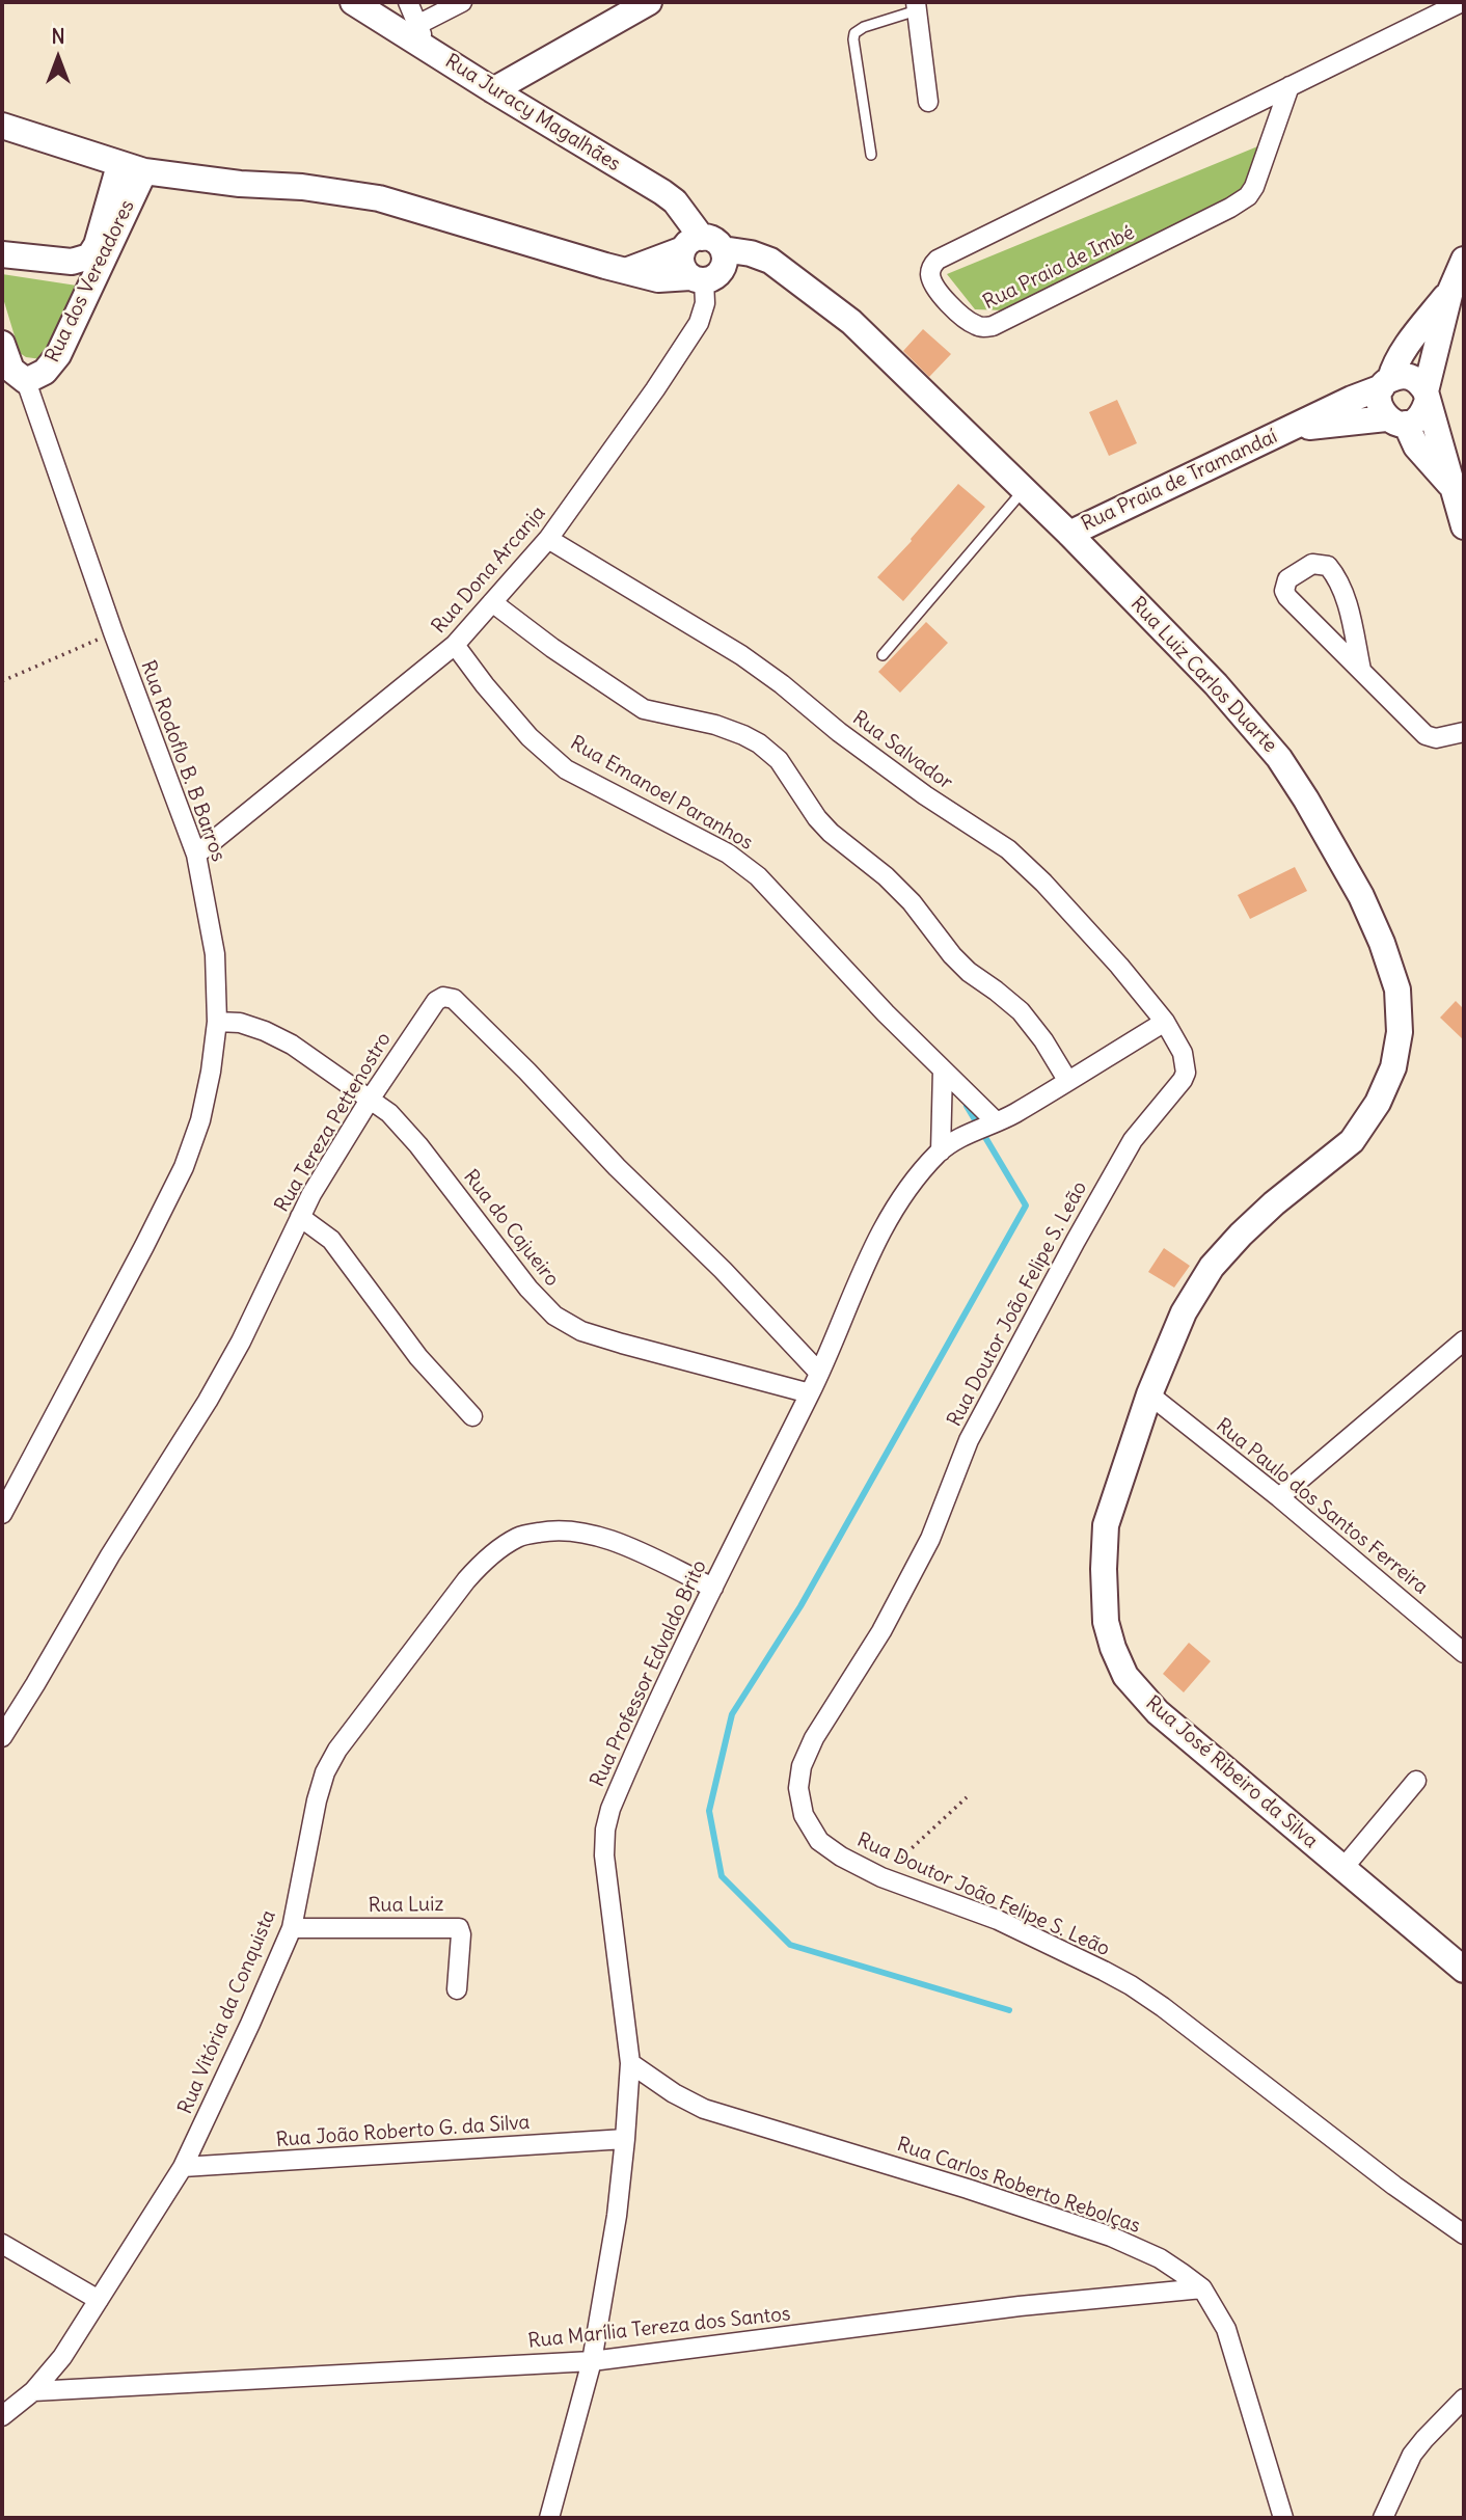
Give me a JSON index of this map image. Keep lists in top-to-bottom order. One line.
{"streets":{"street":["Rua Juracy Magalhães","Rua Praia de Imbé","Rua dos Vereadores","Rua Praia de Tramandaí","Rua Dona Arcanja","Rua Luiz Carlos Duarte","Rua Salvador","Rua Rodoflo B. B Barros","Rua Emanoel Paranhos","Rua Tereza Pettenostro","Rua do Cajueiro","Rua Doutor João Felipe S. Leão","Rua Paulo dos Santos Ferreira","Rua Professor Edvaldo Brito","Rua José Ribeiro da Silva","Rua Luiz","Rua Vitória da Conquista","Rua João Roberto G. da Silva","Rua Carlos Roberto Rebolças","Rua Marília Tereza dos Santos"]},"crossings":[["Rua Juracy Magalhães","Rua Luiz Carlos Duarte"],["Rua dos Vereadores","Rua Rodoflo B. B Barros"],["Rua Praia de Tramandaí","Rua Luiz Carlos Duarte"],["Rua Dona Arcanja","Rua Salvador"],["Rua Dona Arcanja","Rua Rodoflo B. B Barros"],["Rua Dona Arcanja","Rua Emanoel Paranhos"],["Rua Luiz Carlos Duarte","Rua Paulo dos Santos Ferreira"],["Rua Luiz Carlos Duarte","Rua José Ribeiro da Silva"],["Rua Salvador","Rua Doutor João Felipe S. Leão"],["Rua Salvador","Rua Professor Edvaldo Brito"],["Rua Rodoflo B. B Barros","Rua do Cajueiro"],["Rua Emanoel Paranhos","Rua Professor Edvaldo Brito"],["Rua Tereza Pettenostro","Rua do Cajueiro"],["Rua Tereza Pettenostro","Rua Professor Edvaldo Brito"],["Rua do Cajueiro","Rua Professor Edvaldo Brito"],["Rua Paulo dos Santos Ferreira","Rua José Ribeiro da Silva"],["Rua Professor Edvaldo Brito","Rua Vitória da Conquista"],["Rua Professor Edvaldo Brito","Rua João Roberto G. da Silva"],["Rua Professor Edvaldo Brito","Rua Carlos Roberto Rebolças"],["Rua Professor Edvaldo Brito","Rua Marília Tereza dos Santos"],["Rua Luiz","Rua Vitória da Conquista"],["Rua Vitória da Conquista","Rua João Roberto G. da Silva"],["Rua Vitória da Conquista","Rua Marília Tereza dos Santos"],["Rua Carlos Roberto Rebolças","Rua Marília Tereza dos Santos"]],"north":"top"}
